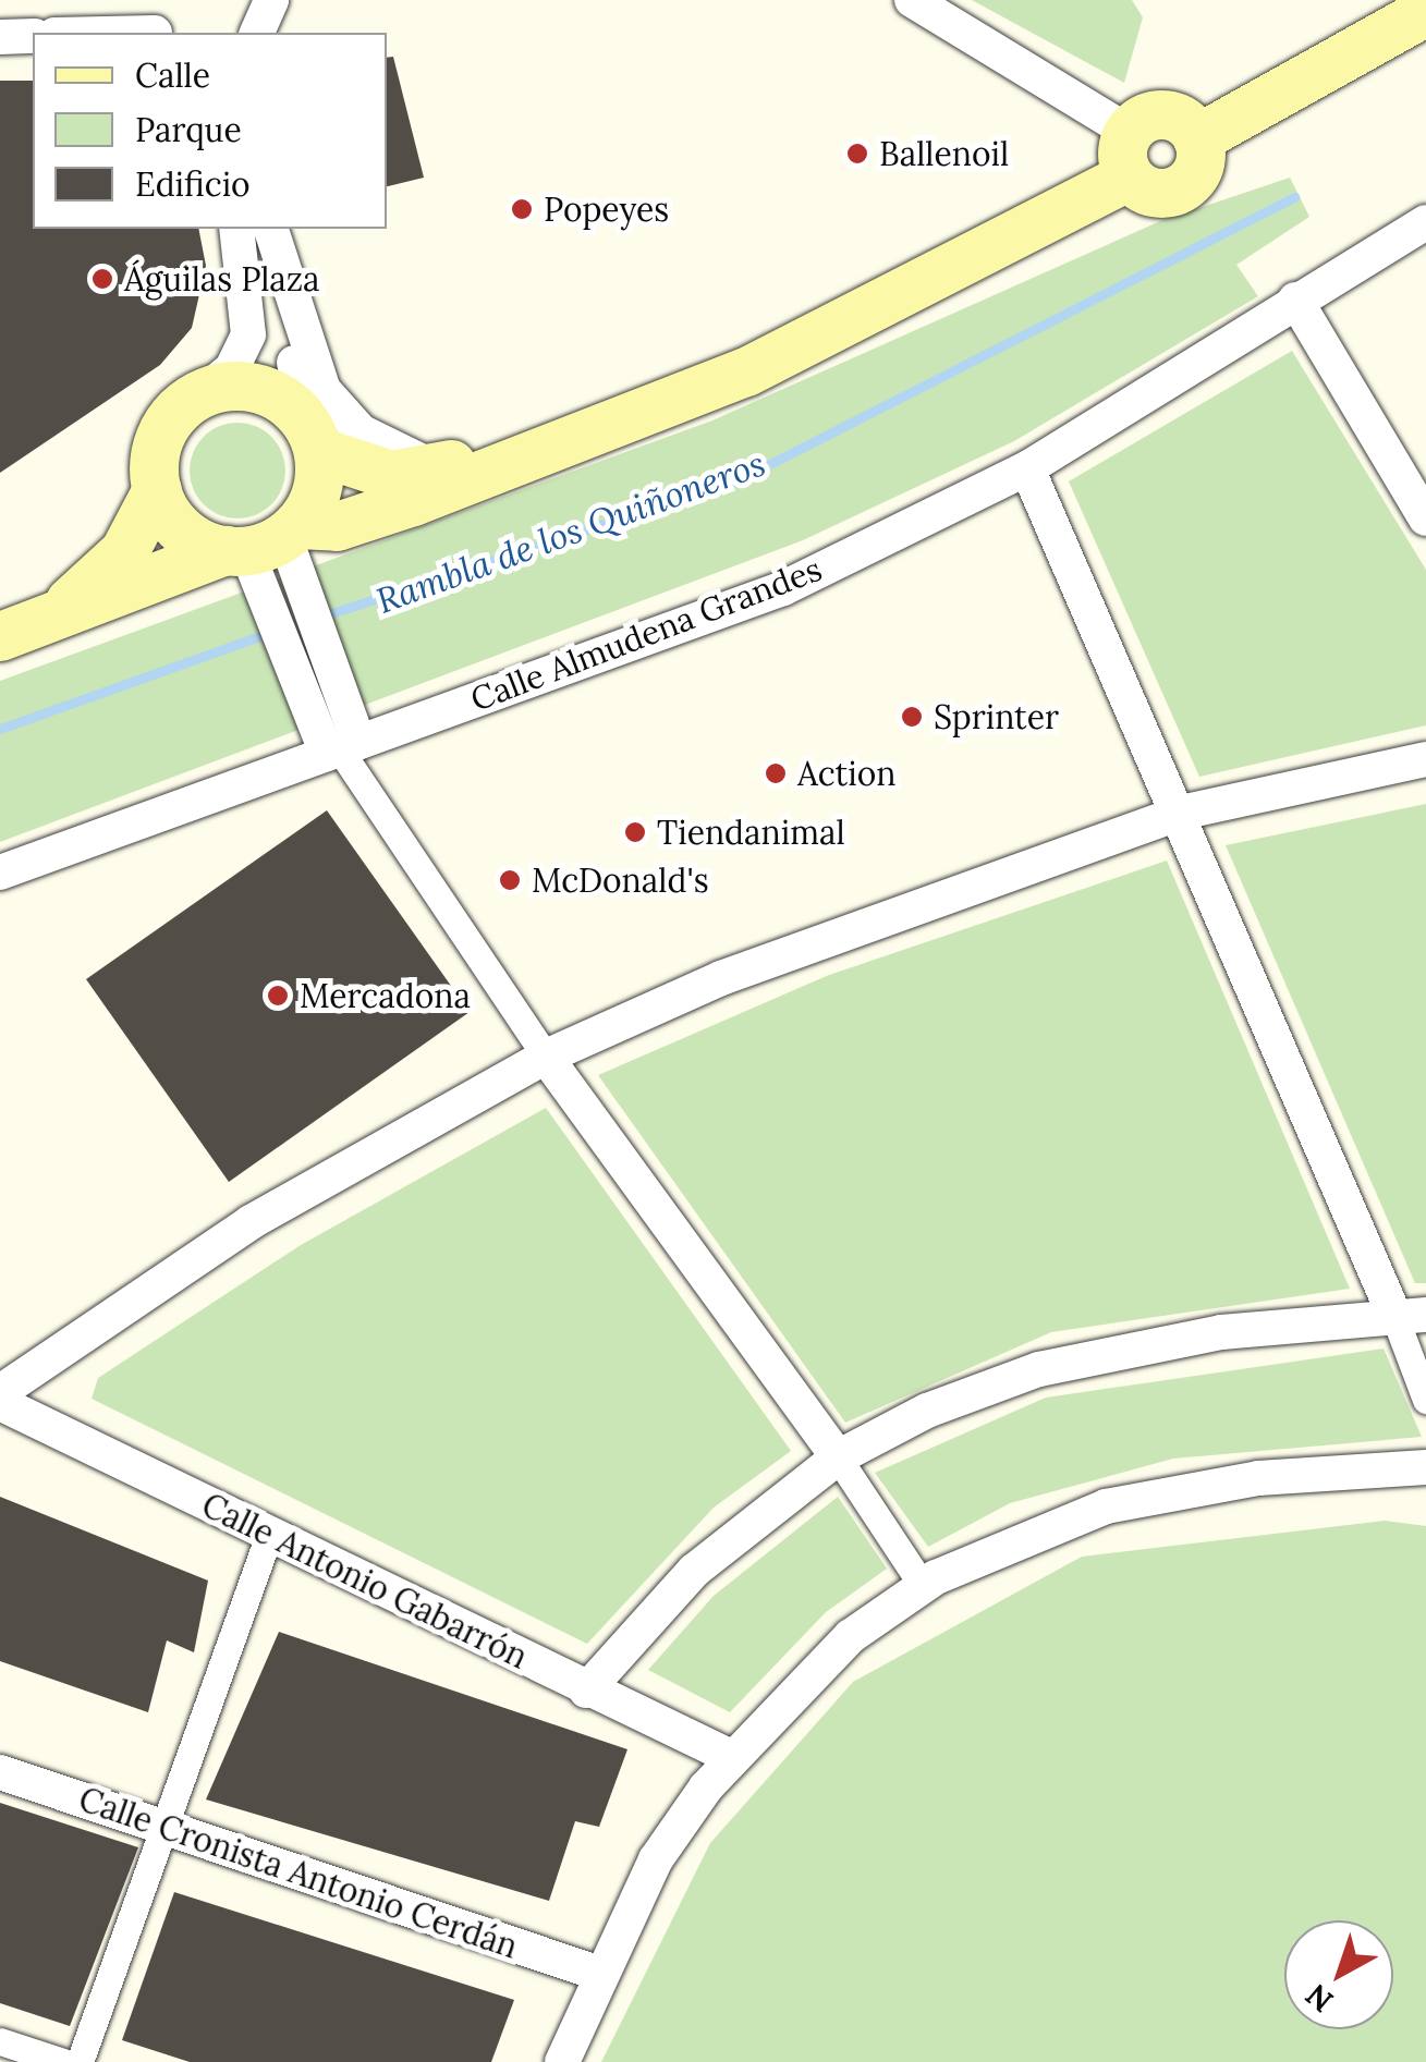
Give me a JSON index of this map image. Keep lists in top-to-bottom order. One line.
{"streets":{"street":["Calle Almudena Grandes","Calle Antonio Gabarrón","Calle Cronista Antonio Cerdán"]},"water":["Rambla de los Quiñoneros"],"places":["Ballenoil","Popeyes","Águilas Plaza","Sprinter","Action","Tiendanimal","McDonald's","Mercadona"],"legend":["Calle","Parque","Edificio"],"north":"bottom left"}
